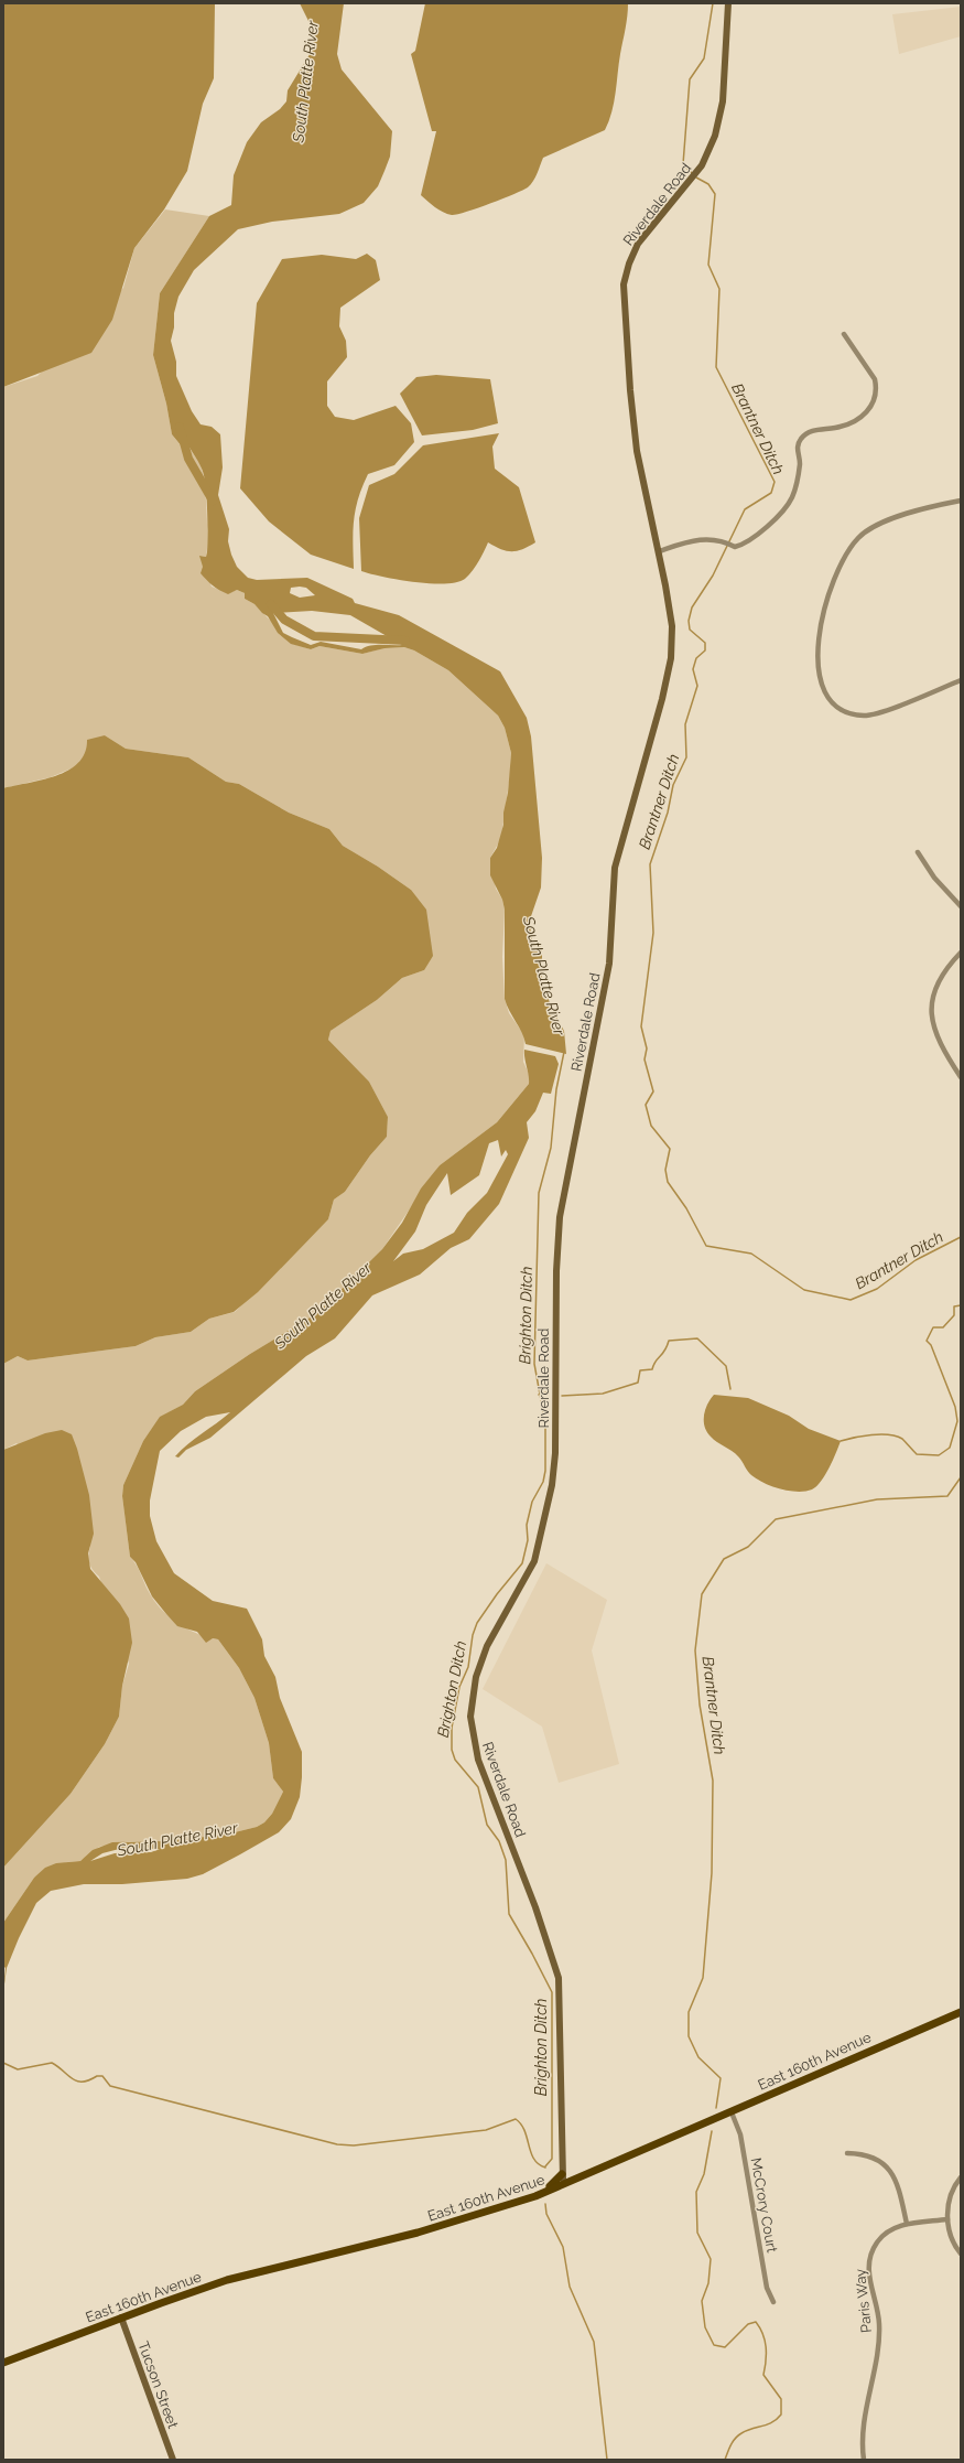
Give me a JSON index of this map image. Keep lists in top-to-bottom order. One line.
{"streets":{"main road":["East 160th Avenue"],"street":["Riverdale Road","McCrory Court","Paris Way","Tucson Street"]},"crossings":[["Riverdale Road","East 160th Avenue"],["East 160th Avenue","McCrory Court"],["East 160th Avenue","Tucson Street"]],"water":["South Platte River","Brantner Ditch","Brighton Ditch"]}
